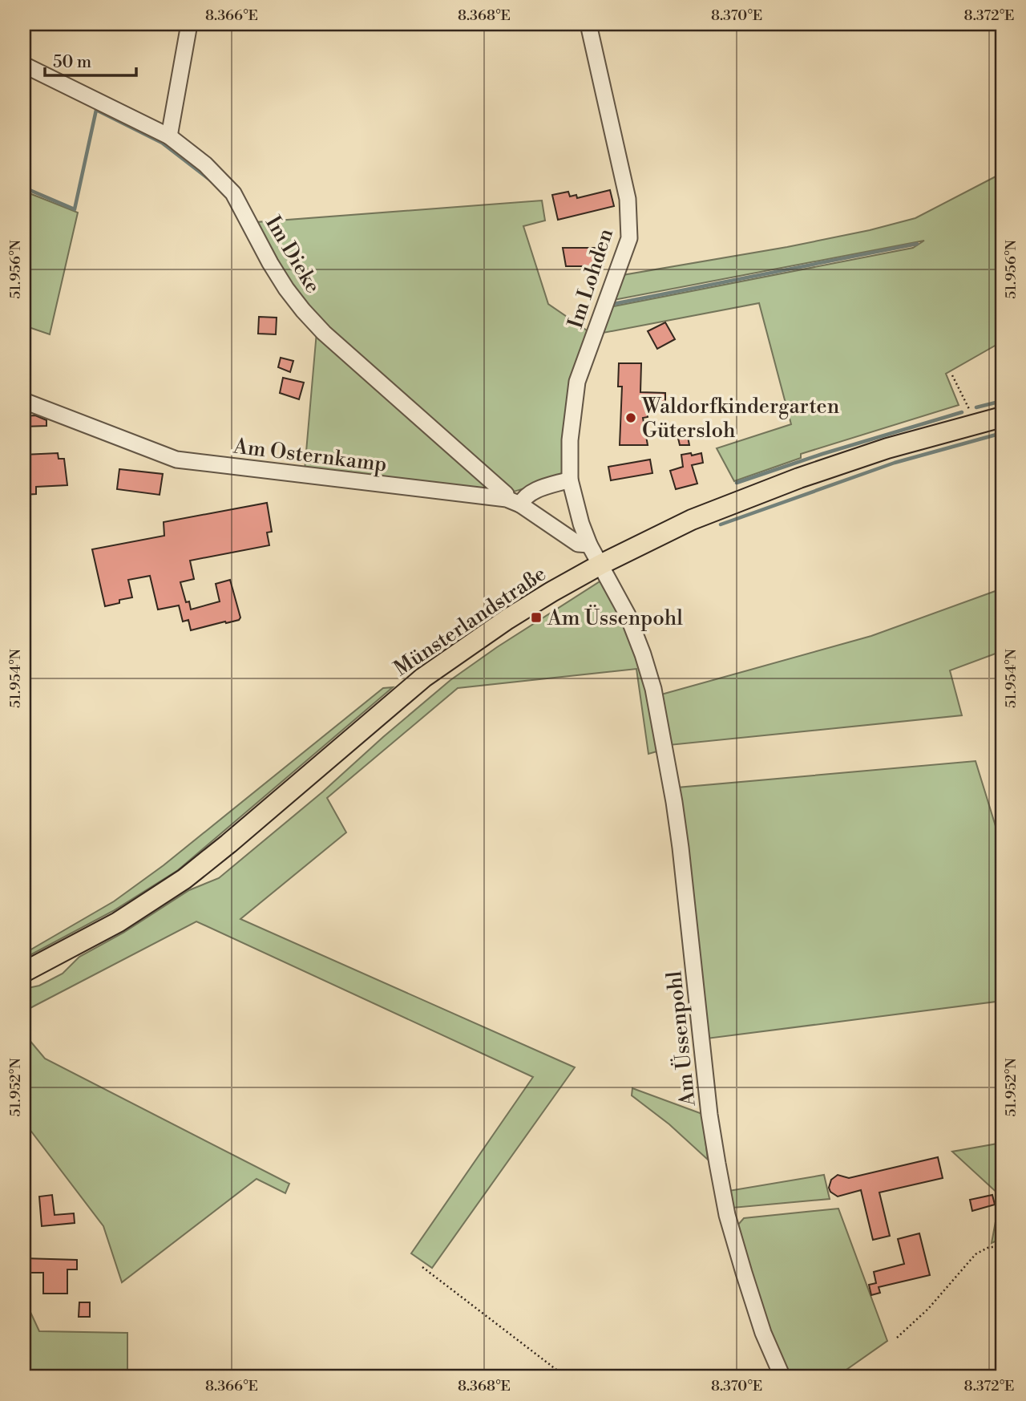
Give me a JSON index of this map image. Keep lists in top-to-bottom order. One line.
{"streets":{"main road":["Münsterlandstraße"],"street":["Im Dieke","Im Lohden","Am Osternkamp","Am Üssenpohl"]},"crossings":[["Im Dieke","Am Osternkamp"],["Im Lohden","Am Osternkamp"],["Im Lohden","Münsterlandstraße"],["Im Lohden","Am Üssenpohl"],["Münsterlandstraße","Am Üssenpohl"]],"places":{"other":["Waldorfkindergarten Gütersloh"],"transit":["Am Üssenpohl"]},"scale_bar":"50 m","coordinates":["8.366°E","8.368°E","8.370°E","8.372°E","51.956°N","51.954°N","51.952°N"]}
